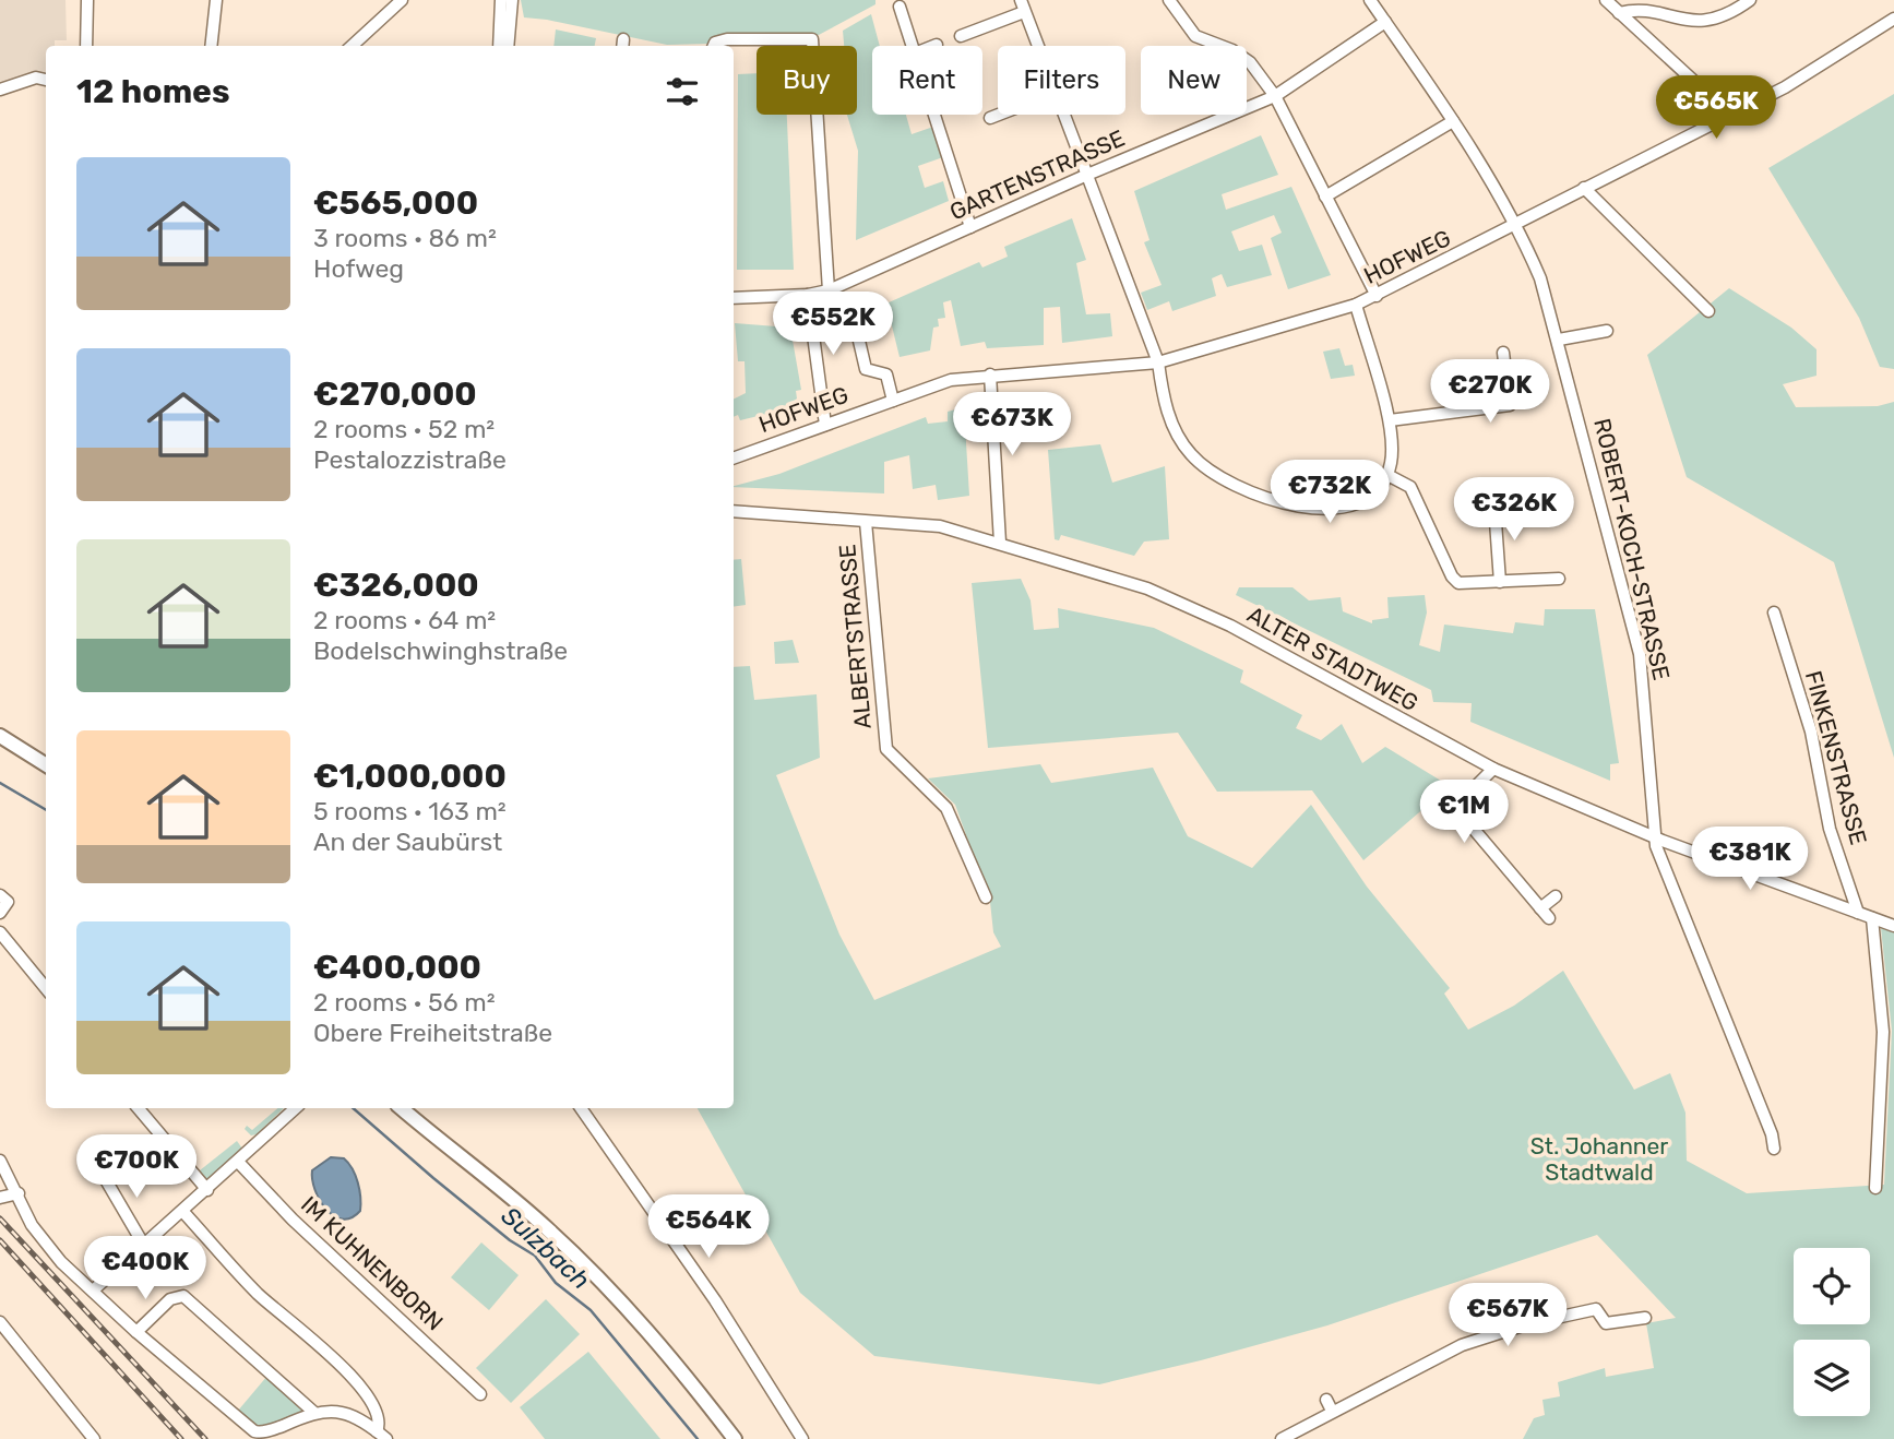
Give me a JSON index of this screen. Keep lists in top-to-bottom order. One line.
{"streets":{"street":["GARTENSTRASSE","HOFWEG","ROBERT-KOCH-STRASSE","ALBERTSTRASSE","ALTER STADTWEG","FINKENSTRASSE","IM KUHNENBORN"]},"crossings":[["GARTENSTRASSE","ROBERT-KOCH-STRASSE"],["HOFWEG","ROBERT-KOCH-STRASSE"],["ROBERT-KOCH-STRASSE","ALTER STADTWEG"],["ALBERTSTRASSE","ALTER STADTWEG"],["ALTER STADTWEG","FINKENSTRASSE"]],"water":["Sulzbach"],"parks":["St. Johanner Stadtwald"],"page":{"chip":["Buy","Rent","Filters","New"],"heading":"12 homes","price":["€565K","€552K","€270K","€673K","€732K","€326K","€1M","€381K","€700K","€564K","€400K","€567K"],"list":[{"name":"€565,000","note":"3 rooms · 86 m² · Hofweg"},{"name":"€270,000","note":"2 rooms · 52 m² · Pestalozzistraße"},{"name":"€326,000","note":"2 rooms · 64 m² · Bodelschwinghstraße"},{"name":"€1,000,000","note":"5 rooms · 163 m² · An der Saubürst"},{"name":"€400,000","note":"2 rooms · 56 m² · Obere Freiheitstraße"}]}}
